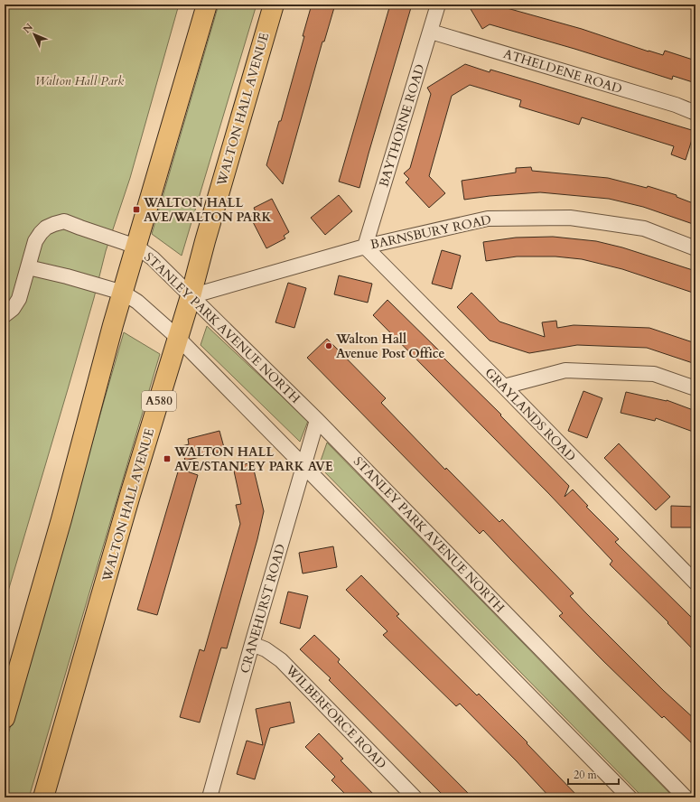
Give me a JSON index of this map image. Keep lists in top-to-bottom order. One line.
{"streets":{"highway":["WALTON HALL AVENUE","A580"],"street":["ATHELDENE ROAD","BAYTHORNE ROAD","BARNSBURY ROAD","STANLEY PARK AVENUE NORTH","GRAYLANDS ROAD","CRANEHURST ROAD","WILBERFORCE ROAD"]},"crossings":[["ATHELDENE ROAD","BAYTHORNE ROAD"],["WALTON HALL AVENUE","BARNSBURY ROAD"],["WALTON HALL AVENUE","STANLEY PARK AVENUE NORTH"],["BAYTHORNE ROAD","BARNSBURY ROAD"],["BAYTHORNE ROAD","GRAYLANDS ROAD"],["BARNSBURY ROAD","STANLEY PARK AVENUE NORTH"],["BARNSBURY ROAD","GRAYLANDS ROAD"],["STANLEY PARK AVENUE NORTH","CRANEHURST ROAD"],["CRANEHURST ROAD","WILBERFORCE ROAD"]],"parks":["Walton Hall Park"],"places":{"transit":["WALTON HALL AVE/WALTON PARK","WALTON HALL AVE/STANLEY PARK AVE"],"other":["Walton Hall Avenue Post Office"]},"scale_bar":"20 m","north":"top left"}
